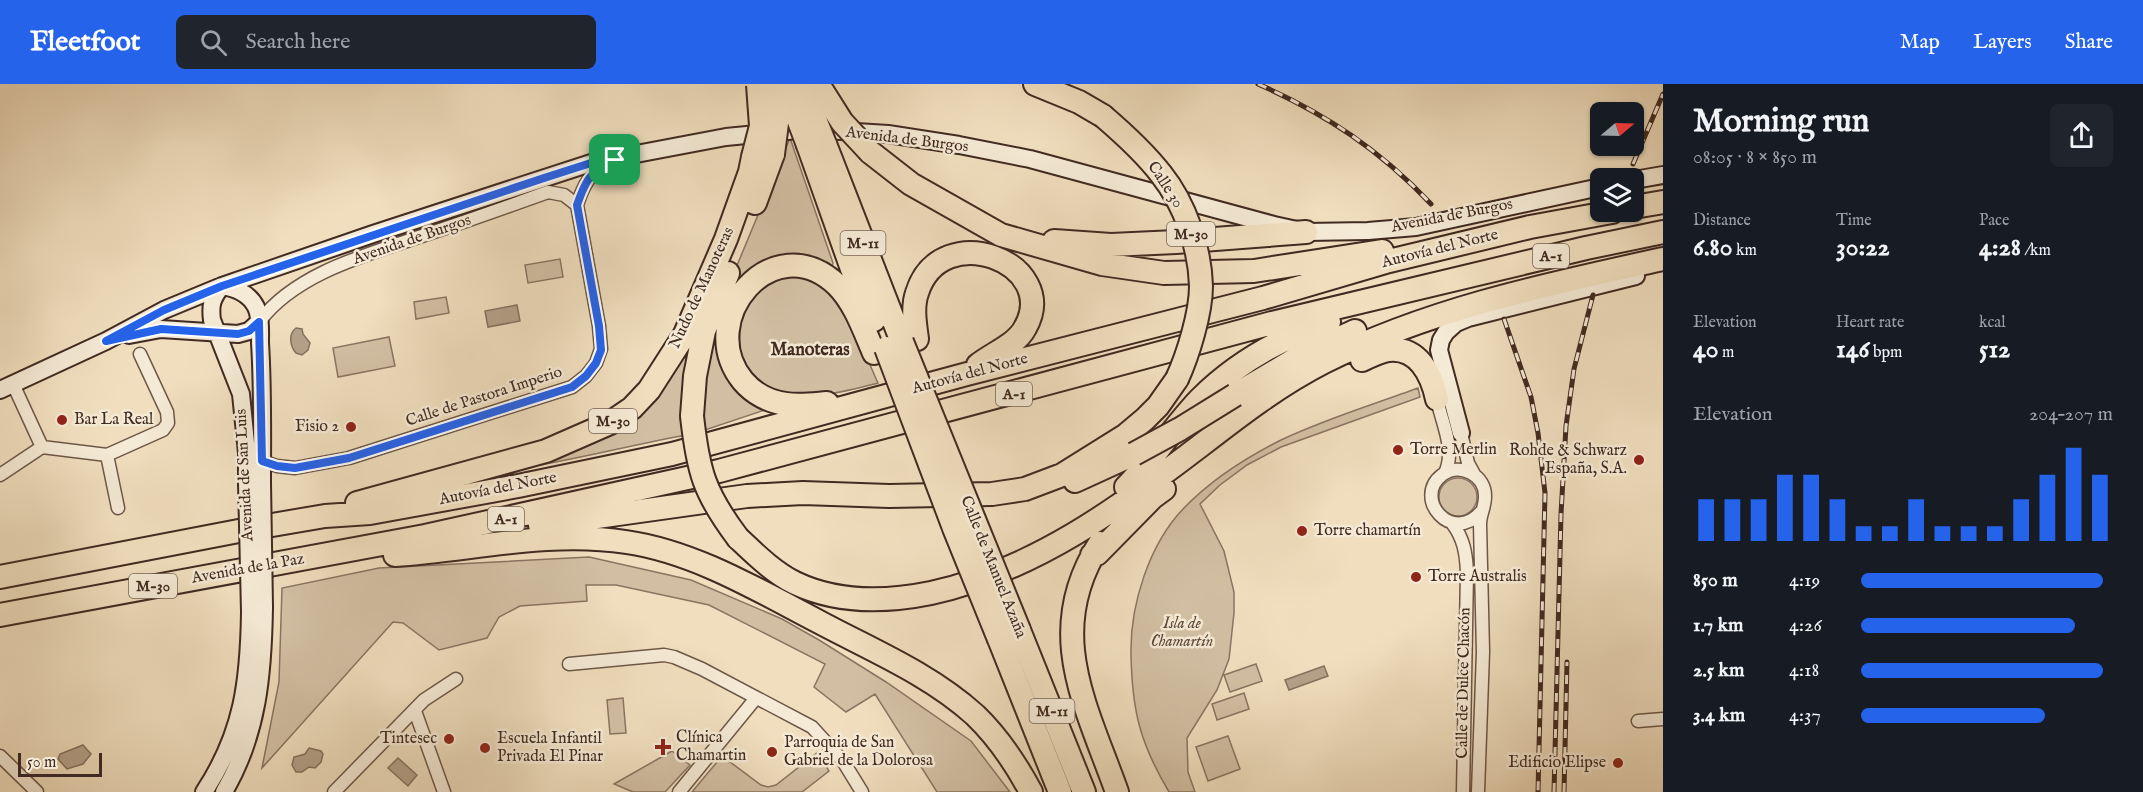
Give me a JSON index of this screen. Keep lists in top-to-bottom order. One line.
{"streets":{"highway":["Calle 30","M-30","M-11","Autovía del Norte","A-1","Nudo de Manoteras","Calle de Manuel Azaña","Avenida de la Paz"],"street":["Avenida de Burgos","Calle de Pastora Imperio","Avenida de San Luis","Calle de Dulce Chacón"]},"crossings":[["Avenida de Burgos","Calle de Pastora Imperio"],["Avenida de Burgos","Avenida de San Luis"],["Calle 30","M-30"],["M-30","Autovía del Norte"],["M-30","Nudo de Manoteras"],["M-30","Avenida de la Paz"],["M-11","Calle de Manuel Azaña"],["Autovía del Norte","Nudo de Manoteras"],["Autovía del Norte","Avenida de la Paz"],["Calle de Pastora Imperio","Avenida de San Luis"]],"districts":["Manoteras"],"parks":["Isla de Chamartín"],"places":{"other":["Bar La Real","Fisio 2","Torre Merlin","Rohde & Schwarz España, S.A.","Torre chamartín","Torre Australis","Tintesec","Escuela Infantil Privada El Pinar","Parroquia de San Gabriel de la Dolorosa","Edificio Elipse"],"health":["Clínica Chamartin"]},"scale_bar":"50 m","north":"right","page":{"header":"Fleetfoot","search":"Search here","nav":["Map","Layers","Share"],"heading":["Morning run","08:05 · 8 × 850 m"],"stats":[["Distance","6.80 km"],["Time","30:22"],["Pace","4:28 /km"],["Elevation","40 m"],["Heart rate","146 bpm"],["kcal","512"]],"chart":["Elevation","204–207 m"],"list":[{"name":"850 m","note":"4:19"},{"name":"1.7 km","note":"4:26"},{"name":"2.5 km","note":"4:18"},{"name":"3.4 km","note":"4:37"}],"scale":"50 m"}}
